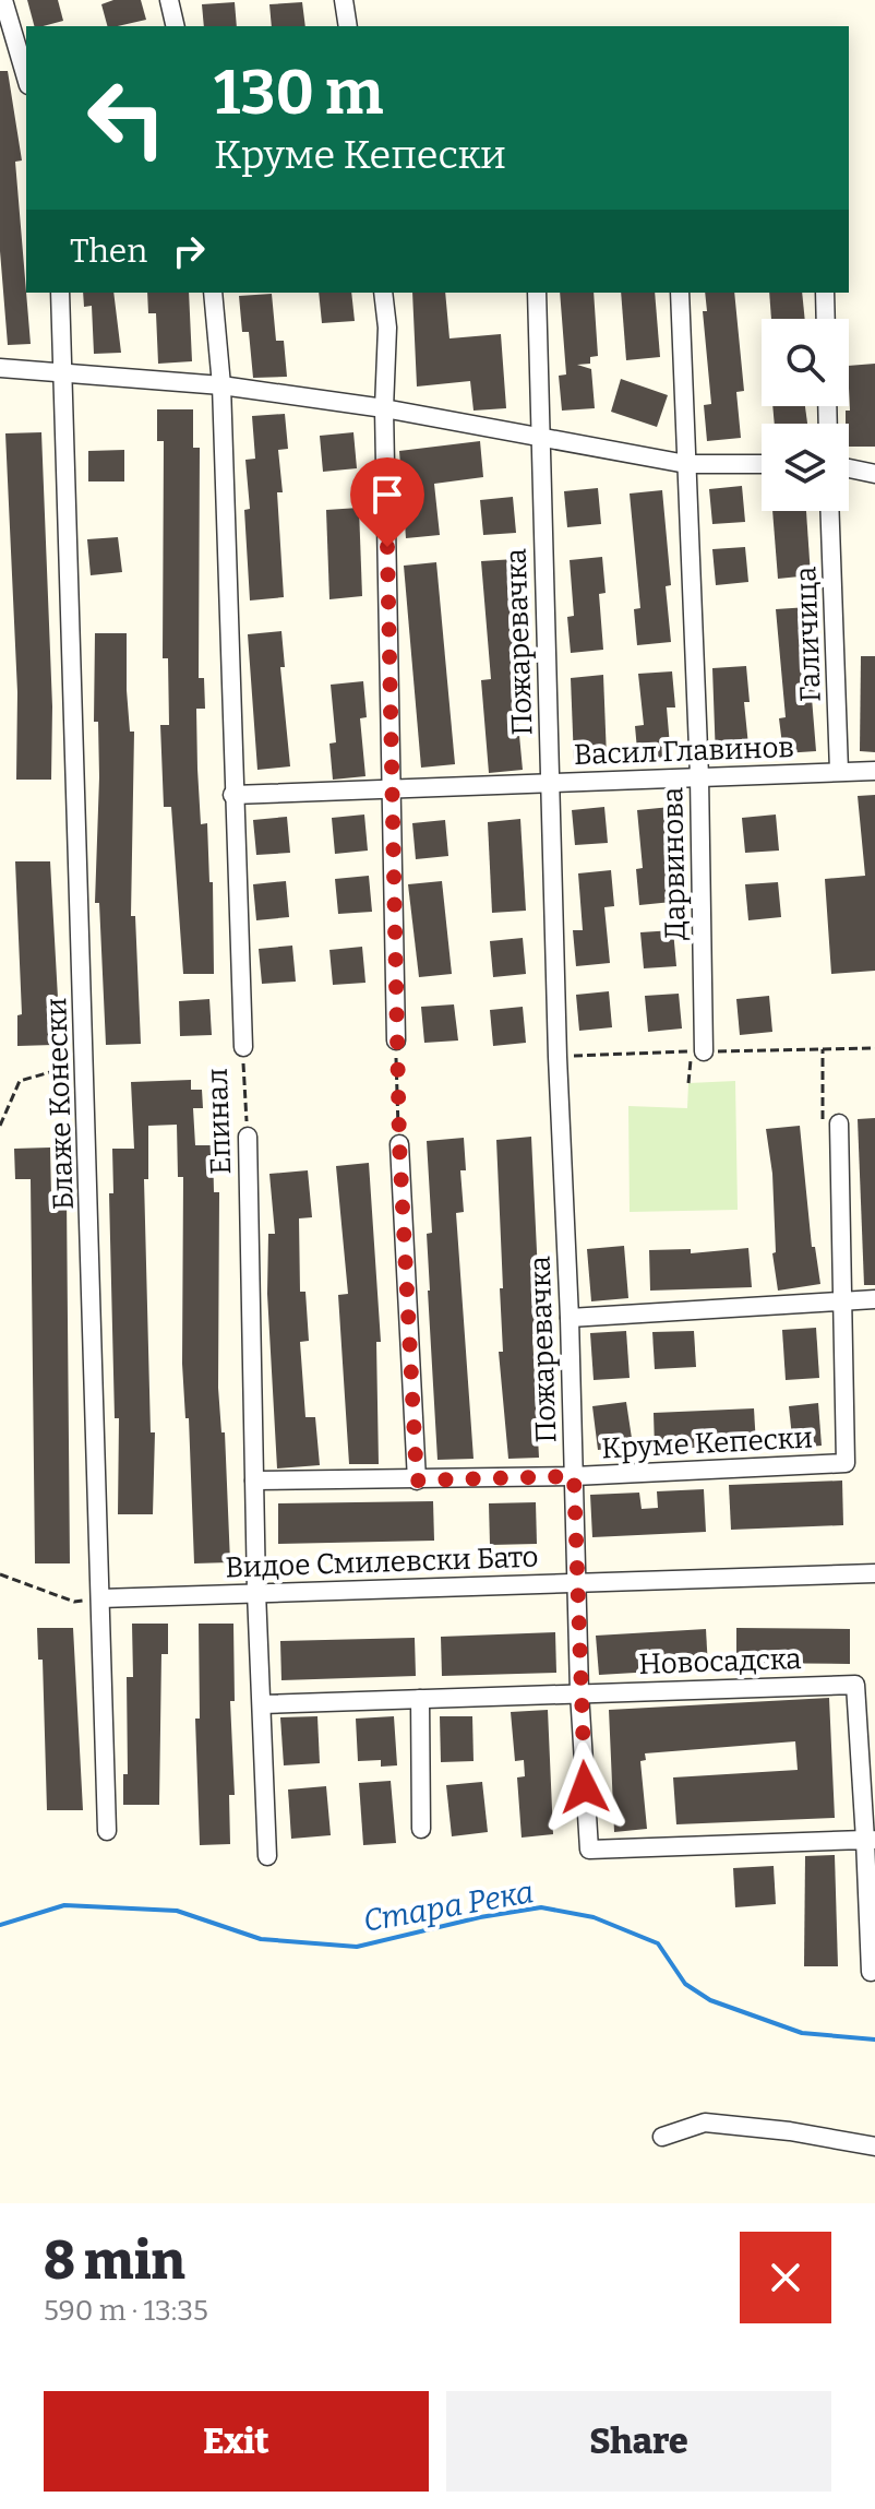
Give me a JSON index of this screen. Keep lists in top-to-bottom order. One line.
{"streets":{"street":["Галичица","Пожаревачка","Васил Главинов","Дарвинова","Блаже Конески","Епинал","Круме Кепески","Видое Смилевски Бато","Новосадска"]},"crossings":[["Галичица","Васил Главинов"],["Пожаревачка","Васил Главинов"],["Пожаревачка","Круме Кепески"],["Пожаревачка","Видое Смилевски Бато"],["Пожаревачка","Новосадска"],["Васил Главинов","Дарвинова"],["Васил Главинов","Епинал"],["Блаже Конески","Видое Смилевски Бато"],["Епинал","Круме Кепески"],["Епинал","Видое Смилевски Бато"],["Епинал","Новосадска"]],"water":["Стара Река"],"page":{"turn":["130 m","Круме Кепески"],"then":"Then","heading":["8 min","590 m · 13:35"],"buttons":["Exit","Share"]}}
